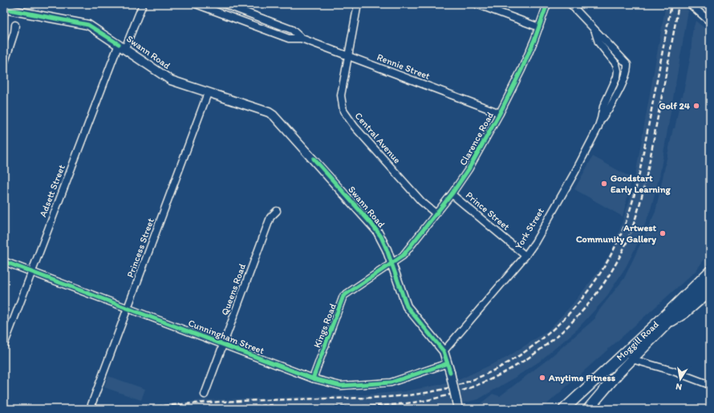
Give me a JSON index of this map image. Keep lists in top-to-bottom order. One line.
{"streets":{"highway":["Moggill Road"],"main road":["Swann Road"],"street":["Rennie Street","Central Avenue","Clarence Road","Adsett Street","Prince Street","York Street","Princess Street","Queens Road","Kings Road","Cunningham Street"]},"crossings":[["Swann Road","Clarence Road"],["Swann Road","Adsett Street"],["Swann Road","York Street"],["Swann Road","Princess Street"],["Swann Road","Kings Road"],["Swann Road","Cunningham Street"],["Rennie Street","Central Avenue"],["Rennie Street","Clarence Road"],["Central Avenue","Clarence Road"],["Clarence Road","Prince Street"],["Clarence Road","Kings Road"],["Adsett Street","Cunningham Street"],["Prince Street","York Street"],["Princess Street","Cunningham Street"],["Queens Road","Cunningham Street"],["Kings Road","Cunningham Street"]],"places":["Golf 24","Goodstart Early Learning","Artwest Community Gallery","Anytime Fitness"],"north":"bottom"}
